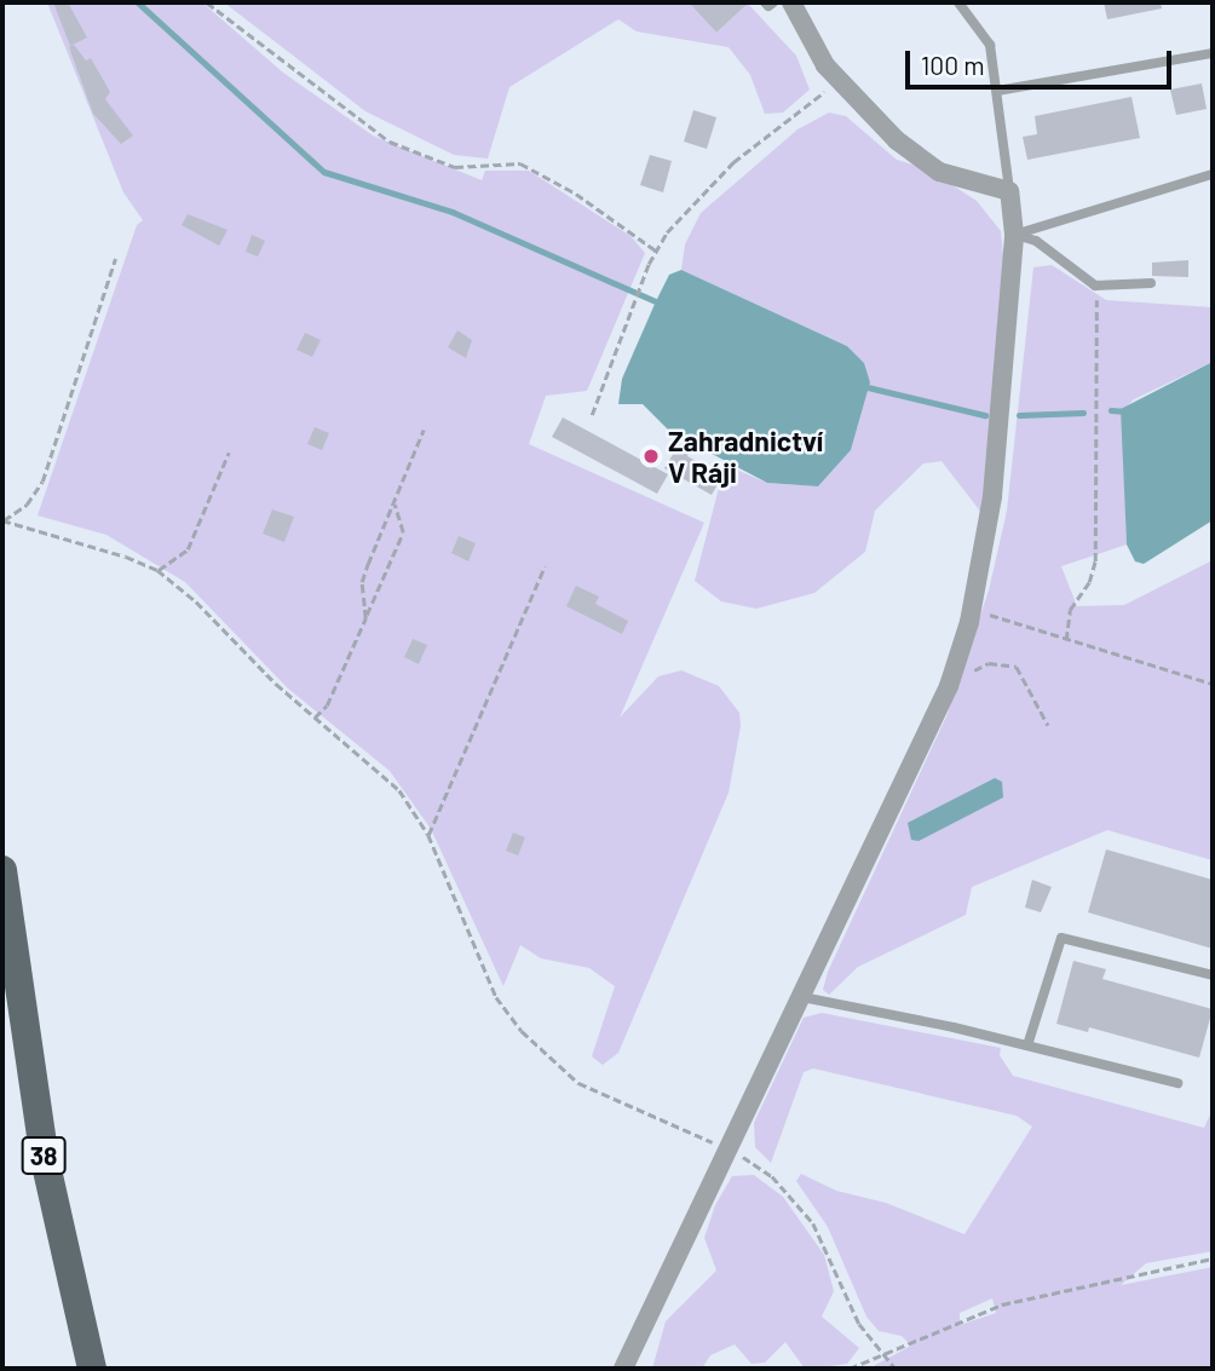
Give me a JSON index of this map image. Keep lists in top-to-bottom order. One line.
{"streets":{"main road":["38"]},"places":["Zahradnictví V Ráji"],"scale_bar":"100 m"}
